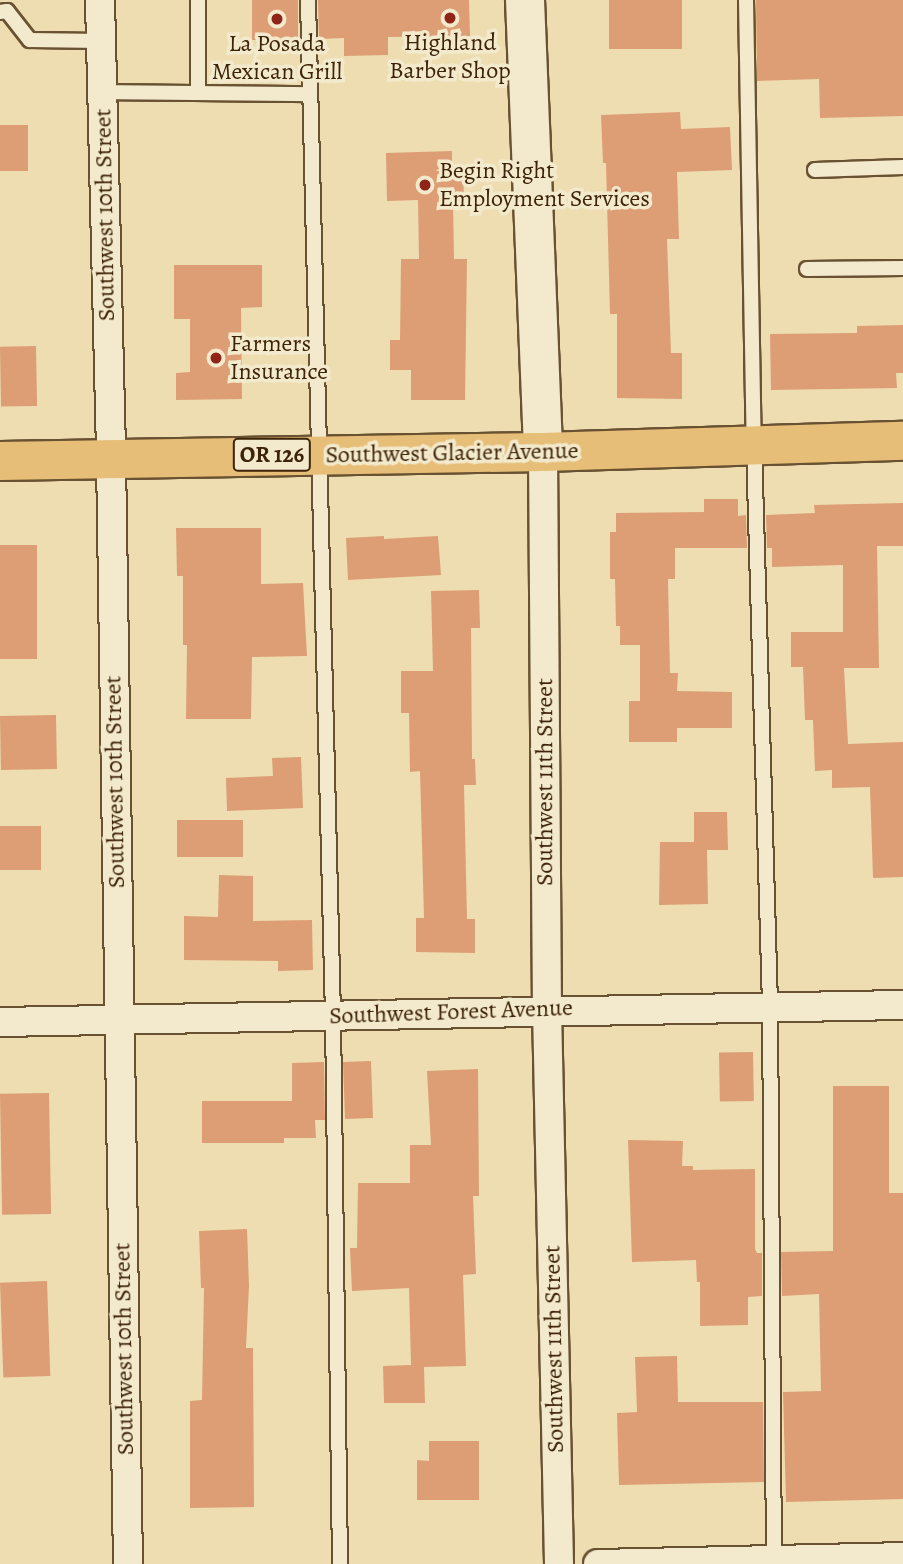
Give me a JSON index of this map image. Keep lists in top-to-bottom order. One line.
{"streets":{"highway":["Southwest Glacier Avenue","OR 126"],"main road":["Southwest 11th Street"],"street":["Southwest 10th Street","Southwest Forest Avenue"]},"crossings":[["Southwest 10th Street","Southwest Glacier Avenue"],["Southwest 10th Street","Southwest Forest Avenue"],["Southwest Glacier Avenue","Southwest 11th Street"],["Southwest 11th Street","Southwest Forest Avenue"]],"places":["Highland Barber Shop","La Posada Mexican Grill","Begin Right Employment Services","Farmers Insurance"]}
